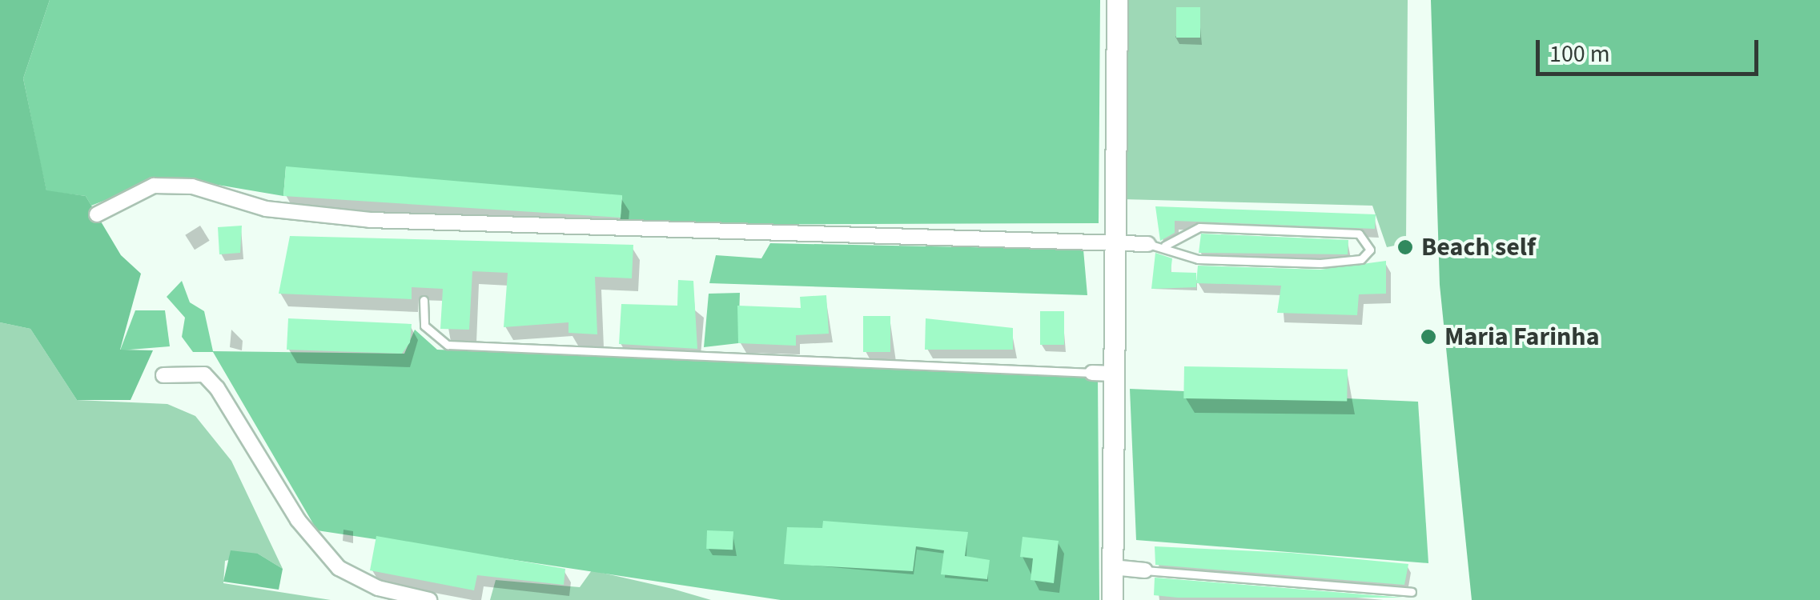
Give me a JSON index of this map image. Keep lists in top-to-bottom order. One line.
{"places":["Beach self","Maria Farinha"],"scale_bar":"100 m"}
